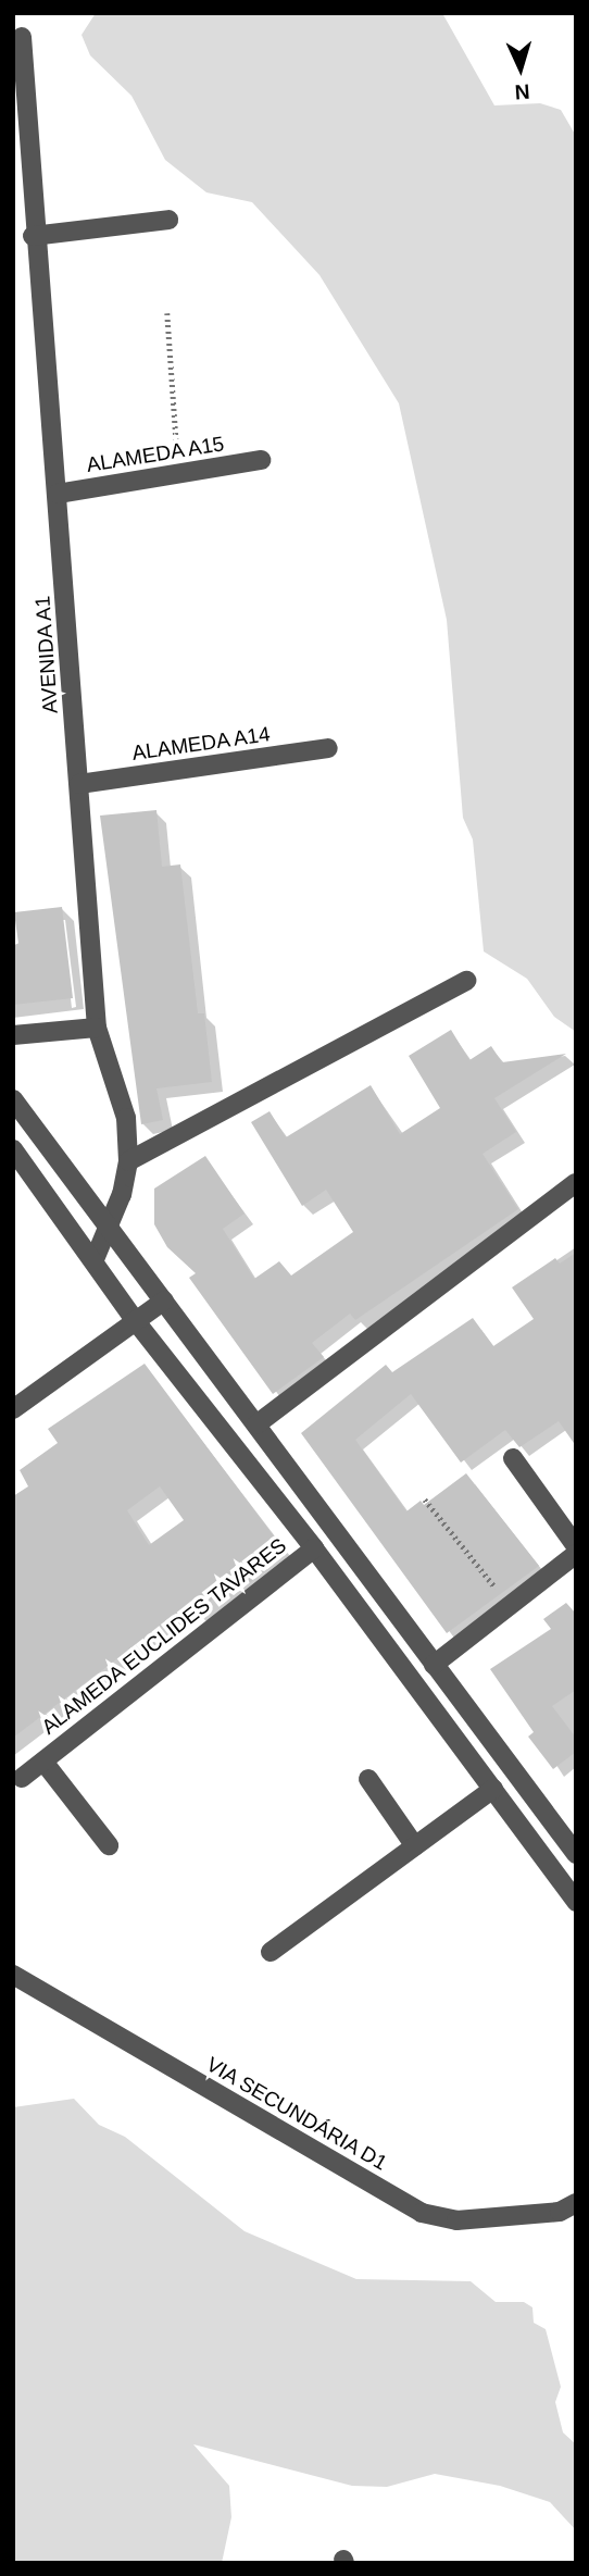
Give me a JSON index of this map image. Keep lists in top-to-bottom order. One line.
{"streets":{"street":["ALAMEDA A15","AVENIDA A1","ALAMEDA A14","ALAMEDA EUCLIDES TAVARES","VIA SECUNDÁRIA D1"]},"crossings":[["ALAMEDA A15","AVENIDA A1"],["AVENIDA A1","ALAMEDA A14"]],"north":"bottom"}
